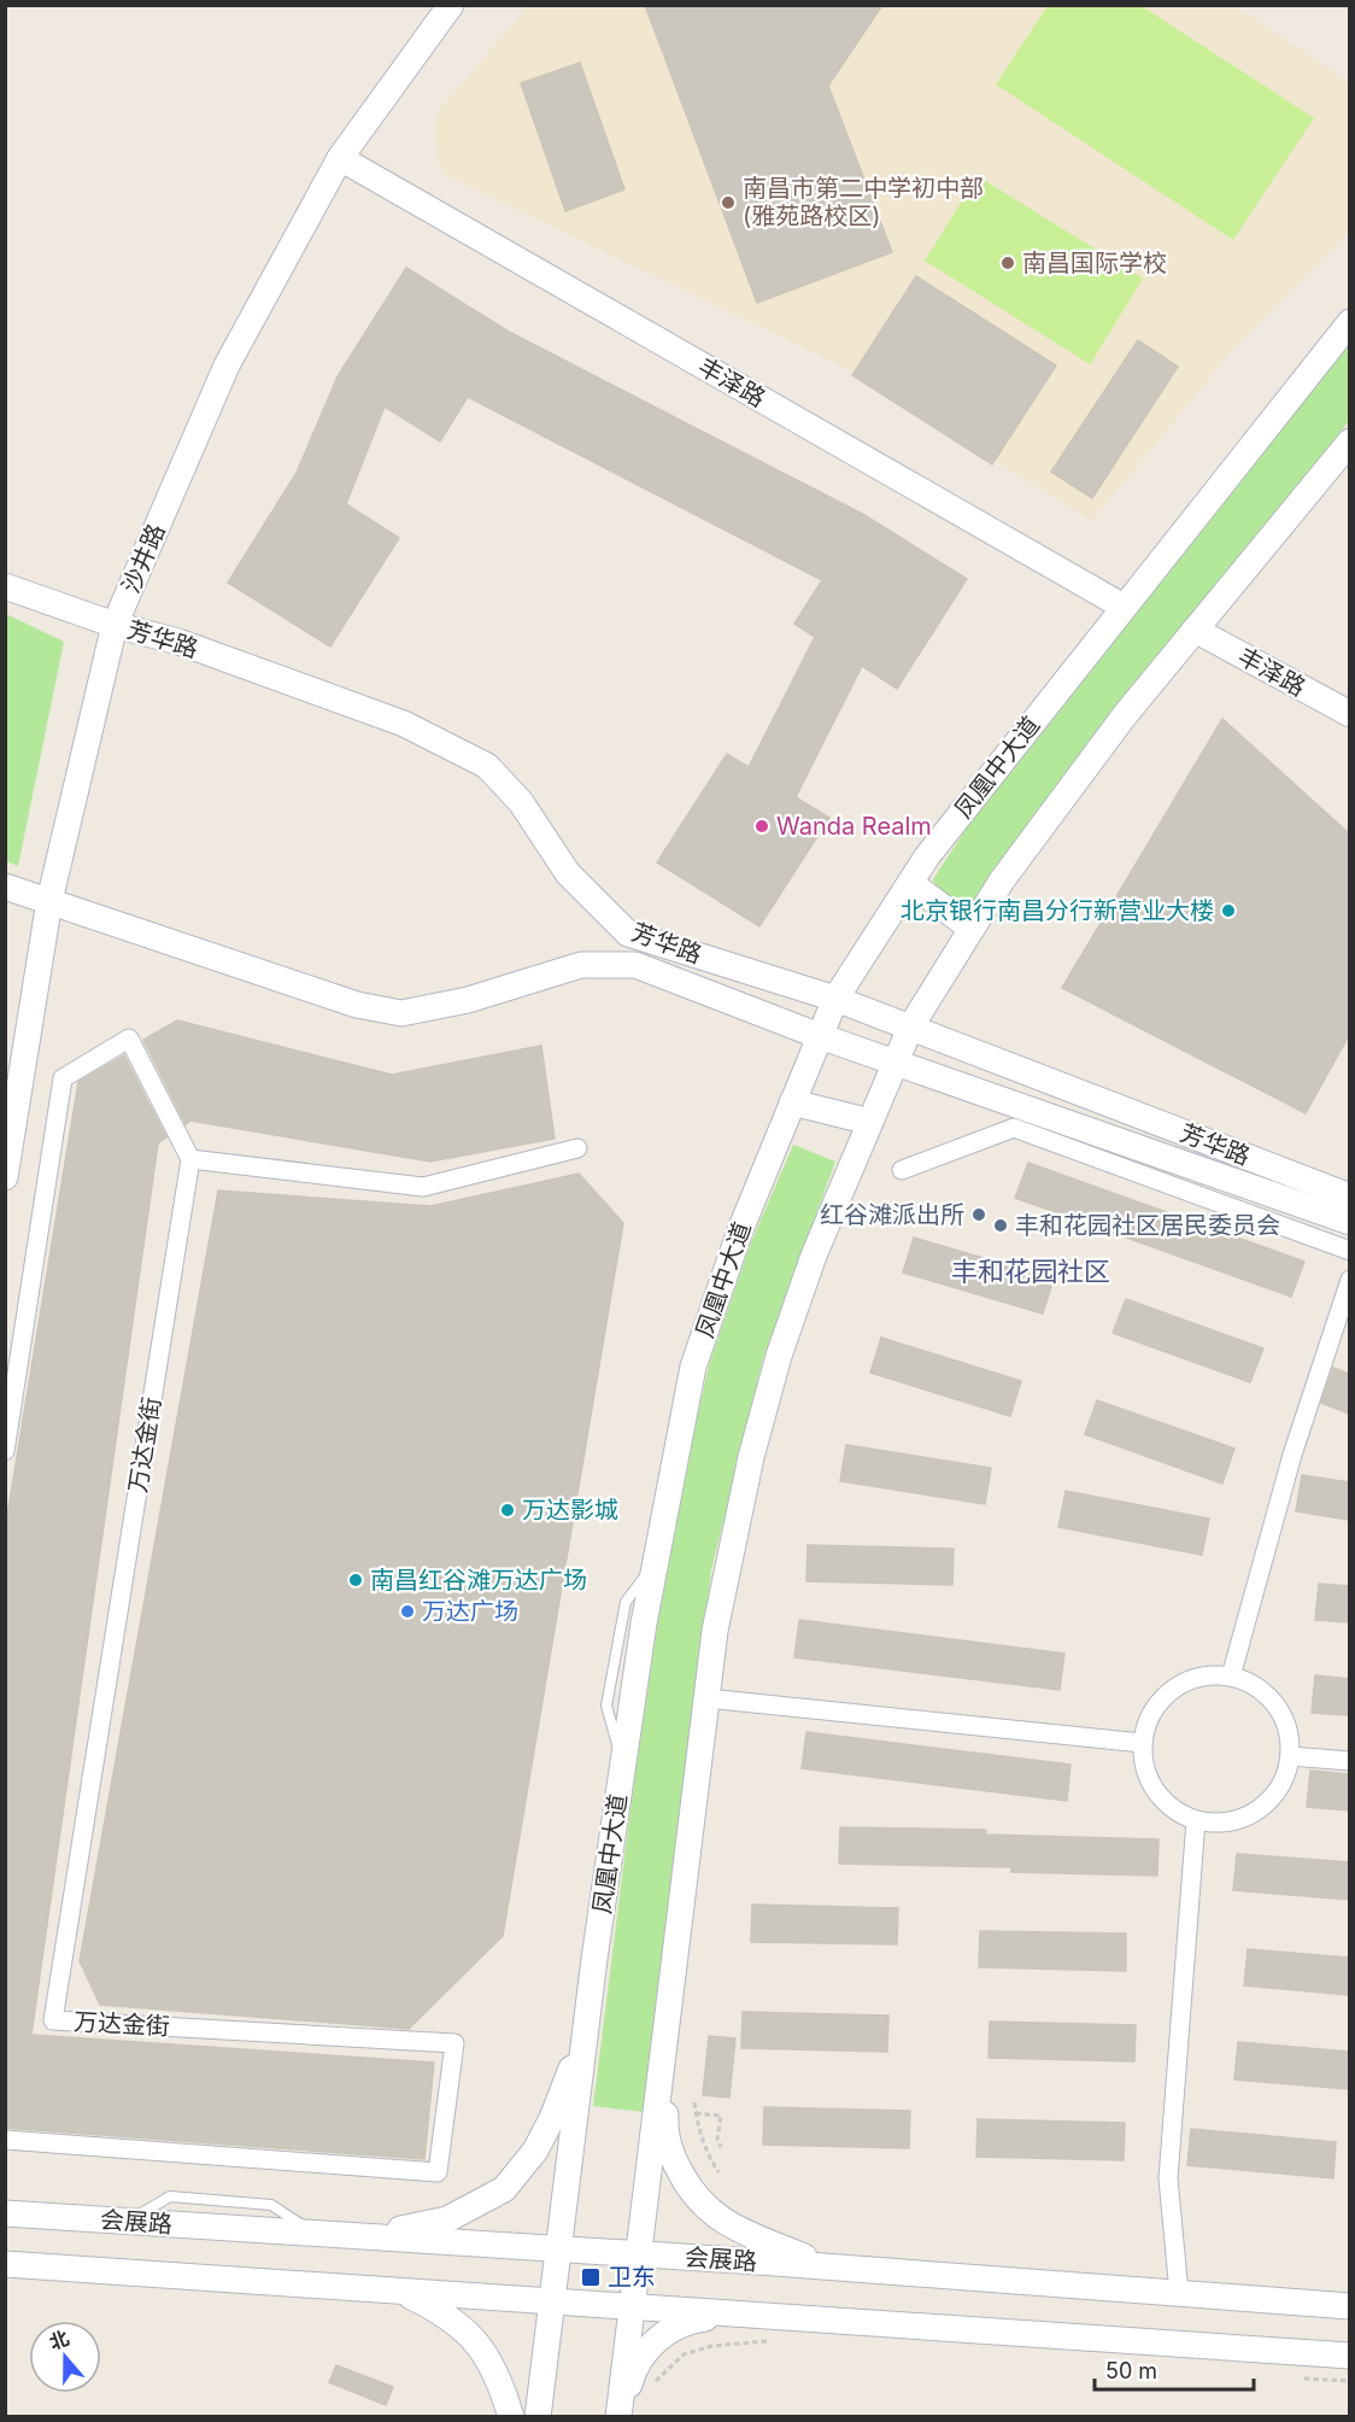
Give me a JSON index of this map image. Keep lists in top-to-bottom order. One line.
{"streets":{"main road":["丰泽路","沙井路","芳华路","凤凰中大道","会展路"],"street":["万达金街"]},"crossings":[["丰泽路","沙井路"],["丰泽路","凤凰中大道"],["沙井路","芳华路"],["芳华路","凤凰中大道"],["凤凰中大道","会展路"]],"districts":["丰和花园社区"],"places":{"other":["南昌市第二中学初中部 (雅苑路校区)","南昌国际学校","Wanda Realm","北京银行南昌分行新营业大楼","红谷滩派出所","丰和花园社区居民委员会","万达影城","南昌红谷滩万达广场","万达广场"],"transit":["卫东"]},"scale_bar":"50 m","north":"top"}
